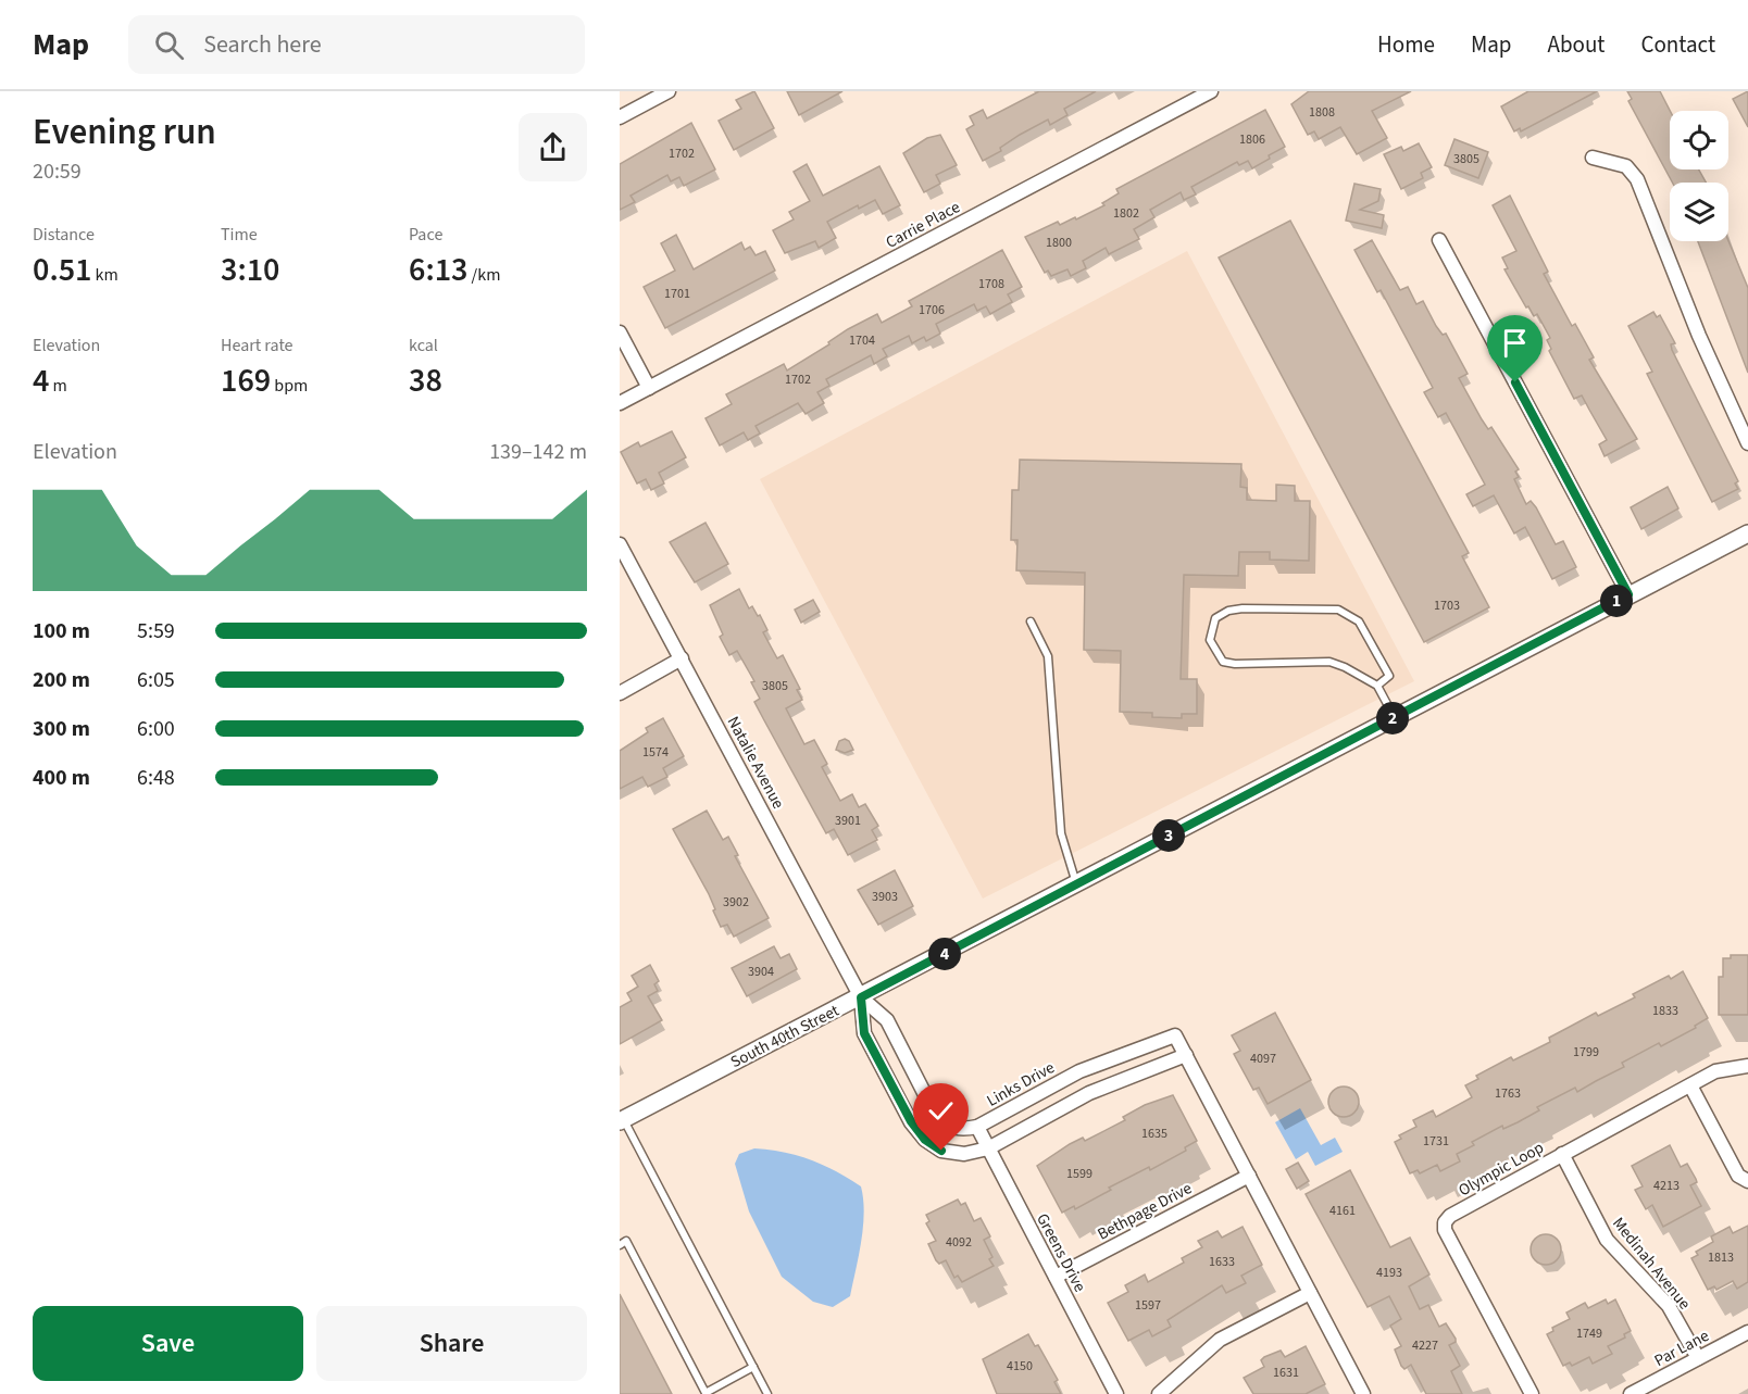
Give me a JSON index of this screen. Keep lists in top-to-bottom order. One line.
{"streets":{"street":["Carrie Place","Natalie Avenue","South 40th Street","Links Drive","Olympic Loop","Bethpage Drive","Greens Drive","Medinah Avenue","Par Lane"]},"crossings":[["Natalie Avenue","South 40th Street"],["Natalie Avenue","Links Drive"],["South 40th Street","Links Drive"],["Links Drive","Bethpage Drive"],["Links Drive","Greens Drive"],["Olympic Loop","Medinah Avenue"],["Bethpage Drive","Greens Drive"],["Medinah Avenue","Par Lane"]],"house_numbers":["1808","1806","1702","3805","1802","1800","1708","1701","1706","1704","1702","1703","3805","1574","3901","3903","3902","3904","1833","1799","4097","1763","1635","1731","1599","4213","4161","4092","1813","1633","4193","1597","1749","4227","4150","1631"],"page":{"header":"Map","search":"Search here","nav":["Home","Map","About","Contact"],"heading":["Evening run","20:59"],"stats":[["Distance","0.51 km"],["Time","3:10"],["Pace","6:13 /km"],["Elevation","4 m"],["Heart rate","169 bpm"],["kcal","38"]],"chart":["Elevation","139–142 m"],"pins":["1","2","3","4"],"list":[{"name":"100 m","note":"5:59"},{"name":"200 m","note":"6:05"},{"name":"300 m","note":"6:00"},{"name":"400 m","note":"6:48"}],"buttons":["Save","Share"]}}
